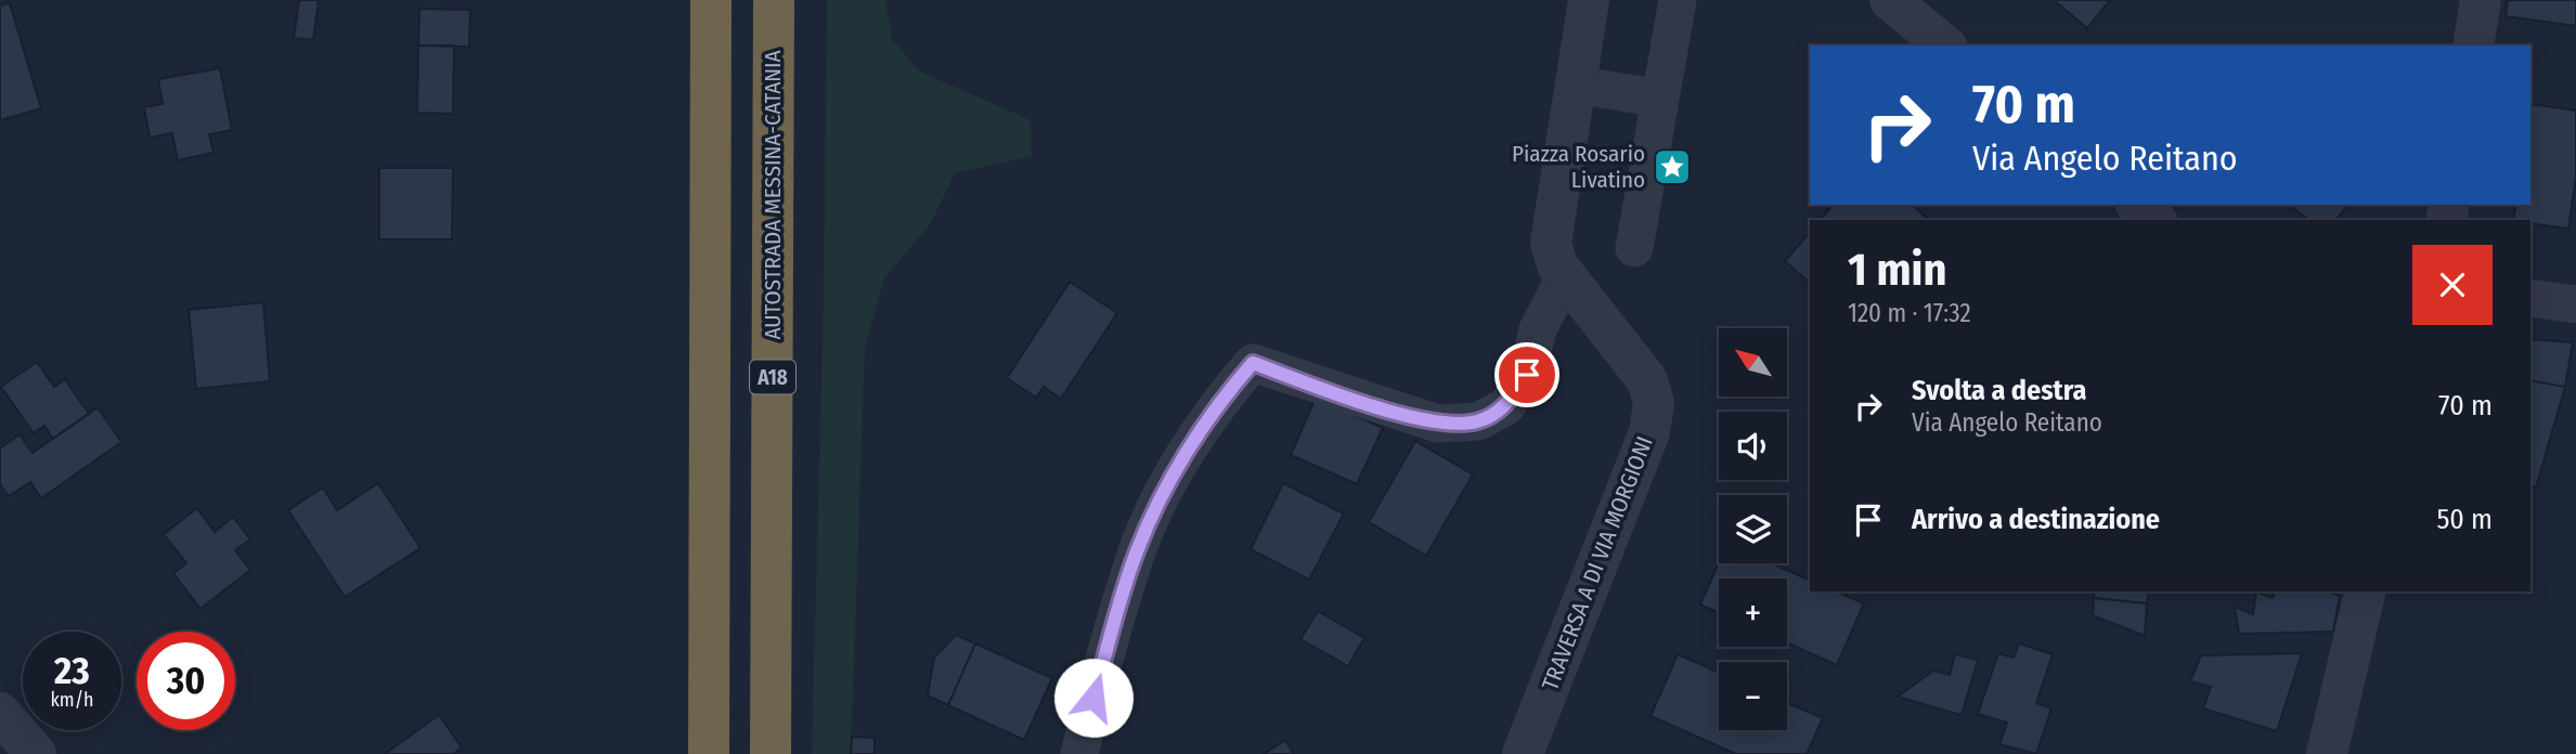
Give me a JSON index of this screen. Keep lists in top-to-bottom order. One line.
{"streets":{"highway":["AUTOSTRADA MESSINA-CATANIA","A18"],"street":["TRAVERSA A DI VIA MORGIONI"]},"places":{"place":["Piazza Rosario Livatino"]},"north":"top left","page":{"turn":["70 m","Via Angelo Reitano"],"heading":["1 min","120 m · 17:32"],"map_buttons":["+","−"],"list":[{"name":"Svolta a destra","note":"Via Angelo Reitano","value":"70 m"},{"name":"Arrivo a destinazione","value":"50 m"}],"speed":"23 km/h","limit":"30"}}
